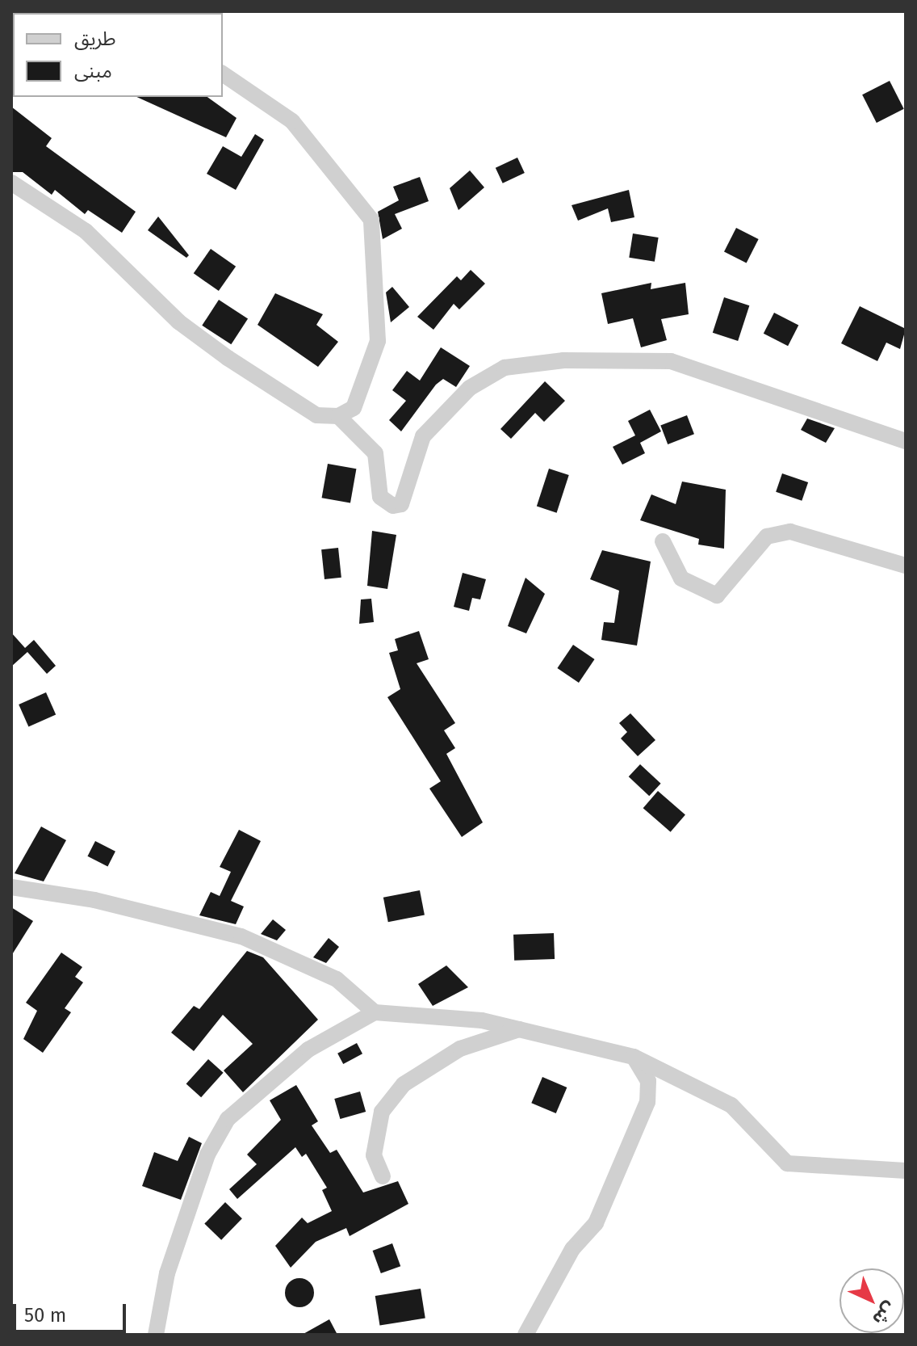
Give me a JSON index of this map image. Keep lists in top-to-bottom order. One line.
{"legend":["طريق","مبنى"],"scale_bar":"50 m","north":"bottom right"}
